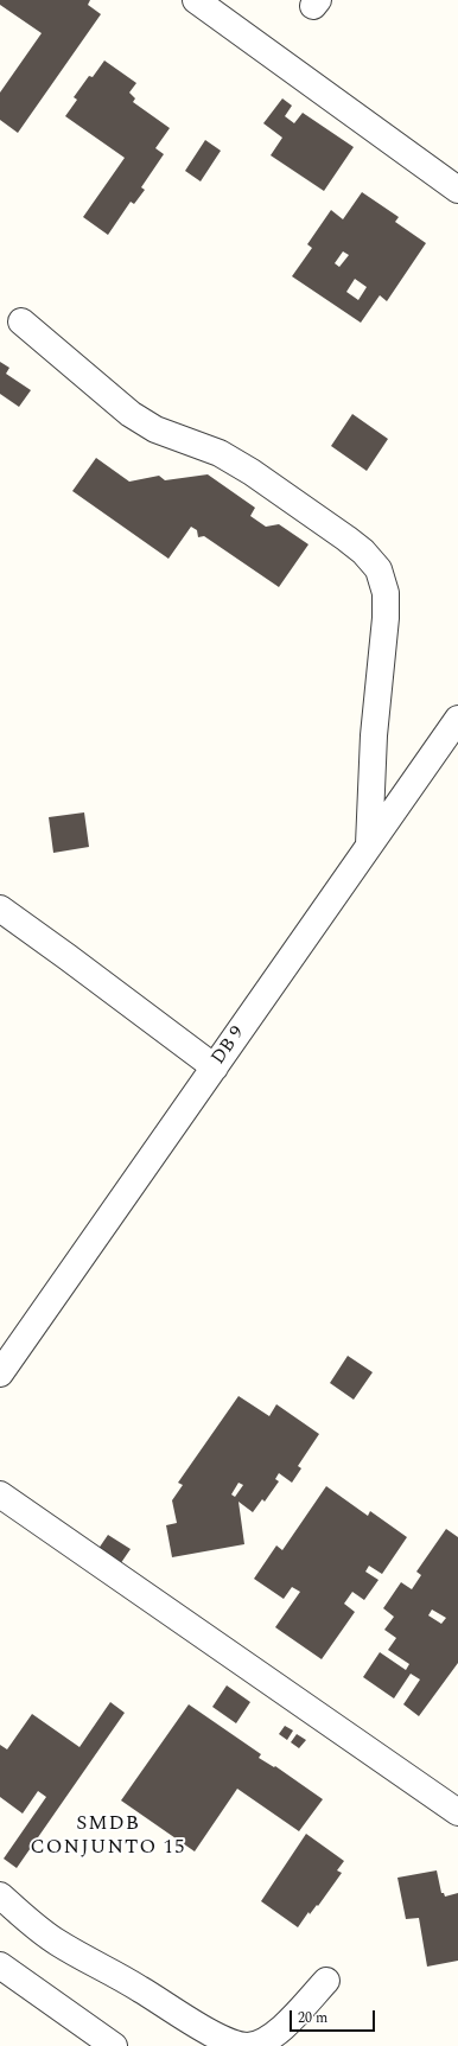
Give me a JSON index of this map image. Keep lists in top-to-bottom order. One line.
{"streets":{"street":["DB 9"]},"districts":["SMDB CONJUNTO 15"],"scale_bar":"20 m"}
